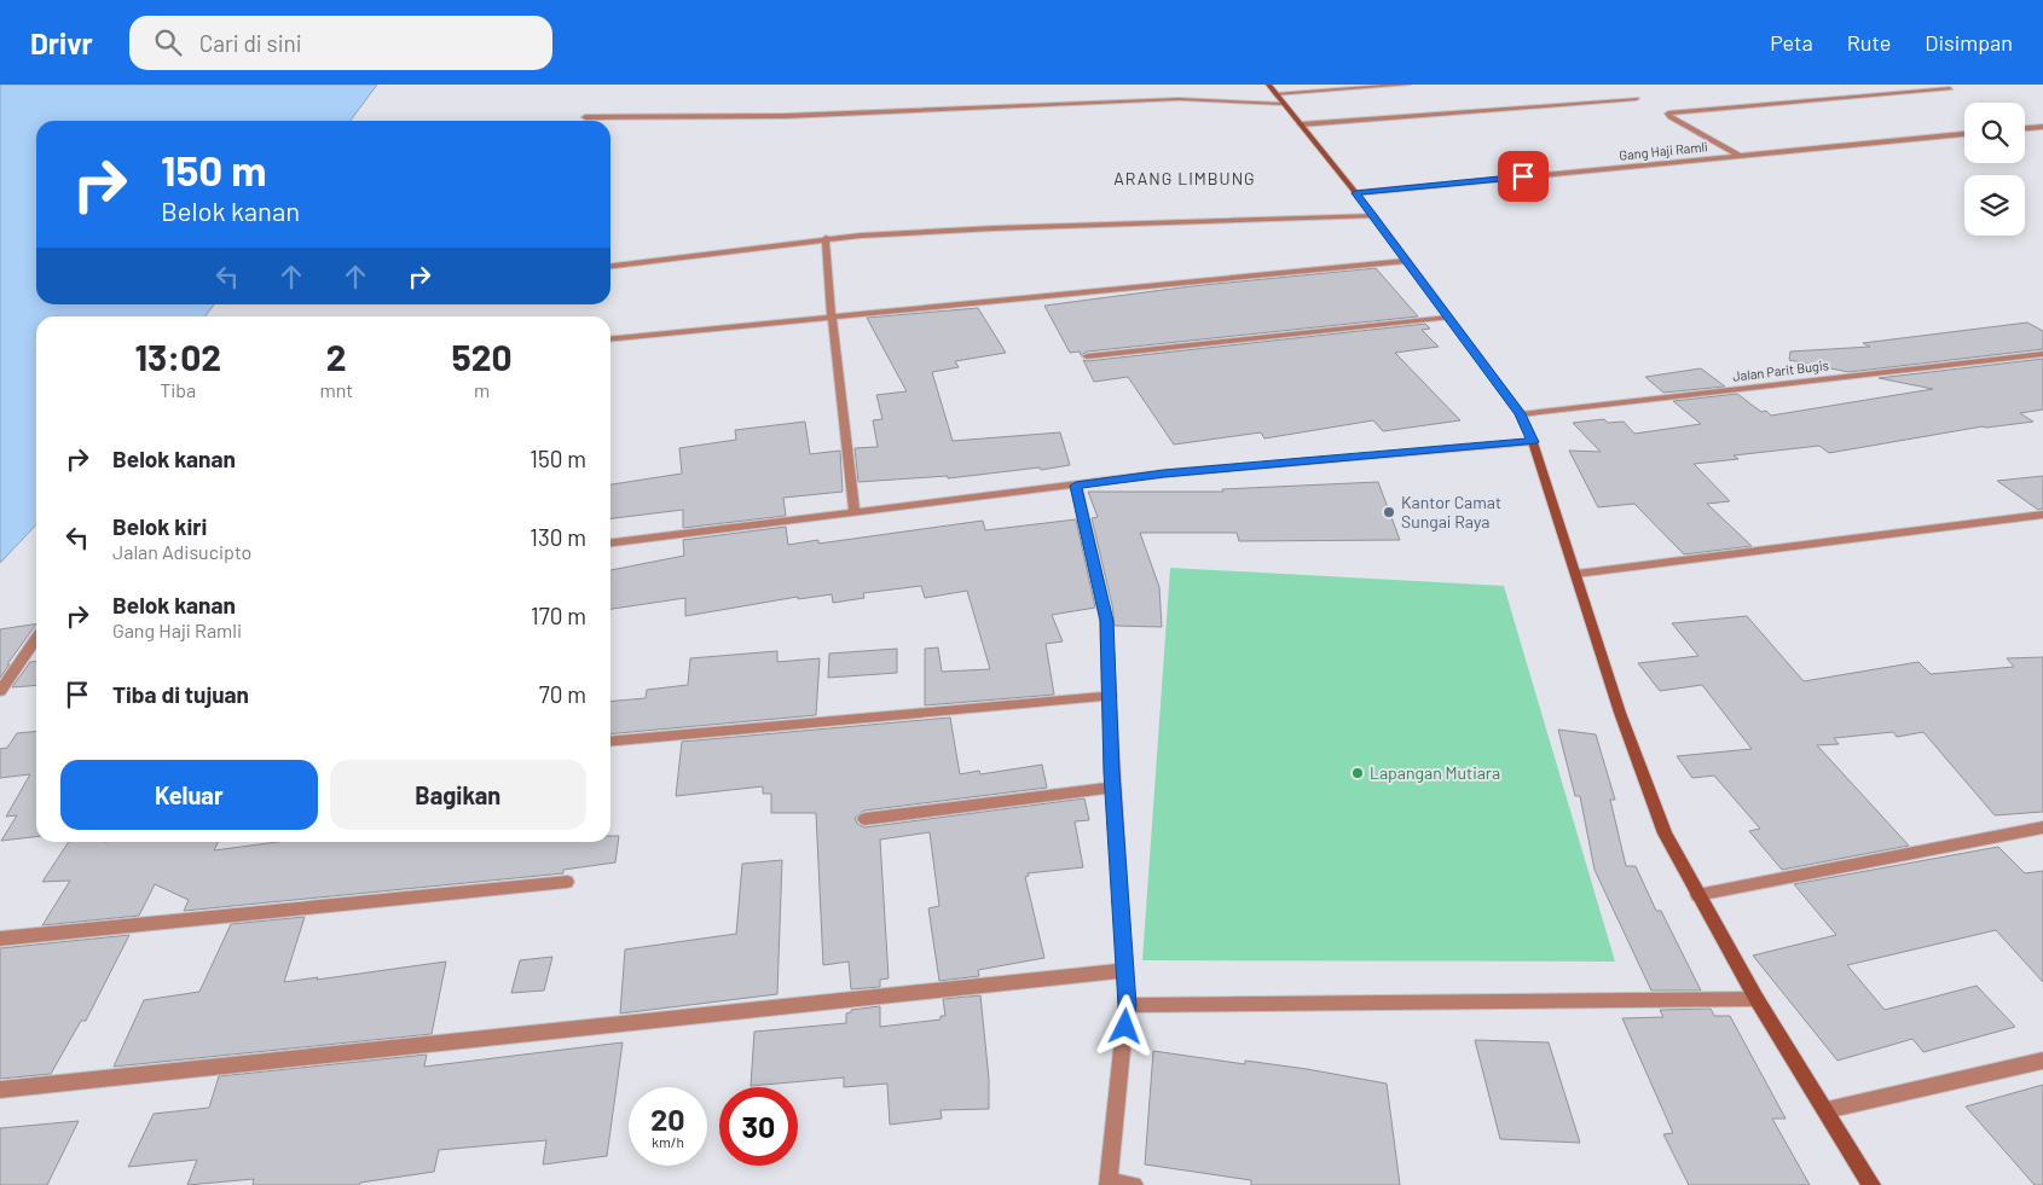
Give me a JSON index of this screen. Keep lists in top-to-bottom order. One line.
{"streets":{"street":["Gang Haji Ramli","Jalan Parit Bugis"]},"districts":["ARANG LIMBUNG"],"places":["Kantor Camat Sungai Raya","Lapangan Mutiara"],"page":{"header":"Drivr","search":"Cari di sini","nav":["Peta","Rute","Disimpan"],"turn":["150 m","Belok kanan"],"eta":["13:02","Tiba","2","mnt","520","m"],"list":[{"name":"Belok kanan","value":"150 m"},{"name":"Belok kiri","note":"Jalan Adisucipto","value":"130 m"},{"name":"Belok kanan","note":"Gang Haji Ramli","value":"170 m"},{"name":"Tiba di tujuan","value":"70 m"}],"buttons":["Keluar","Bagikan"],"speed":"20 km/h","limit":"30"}}
